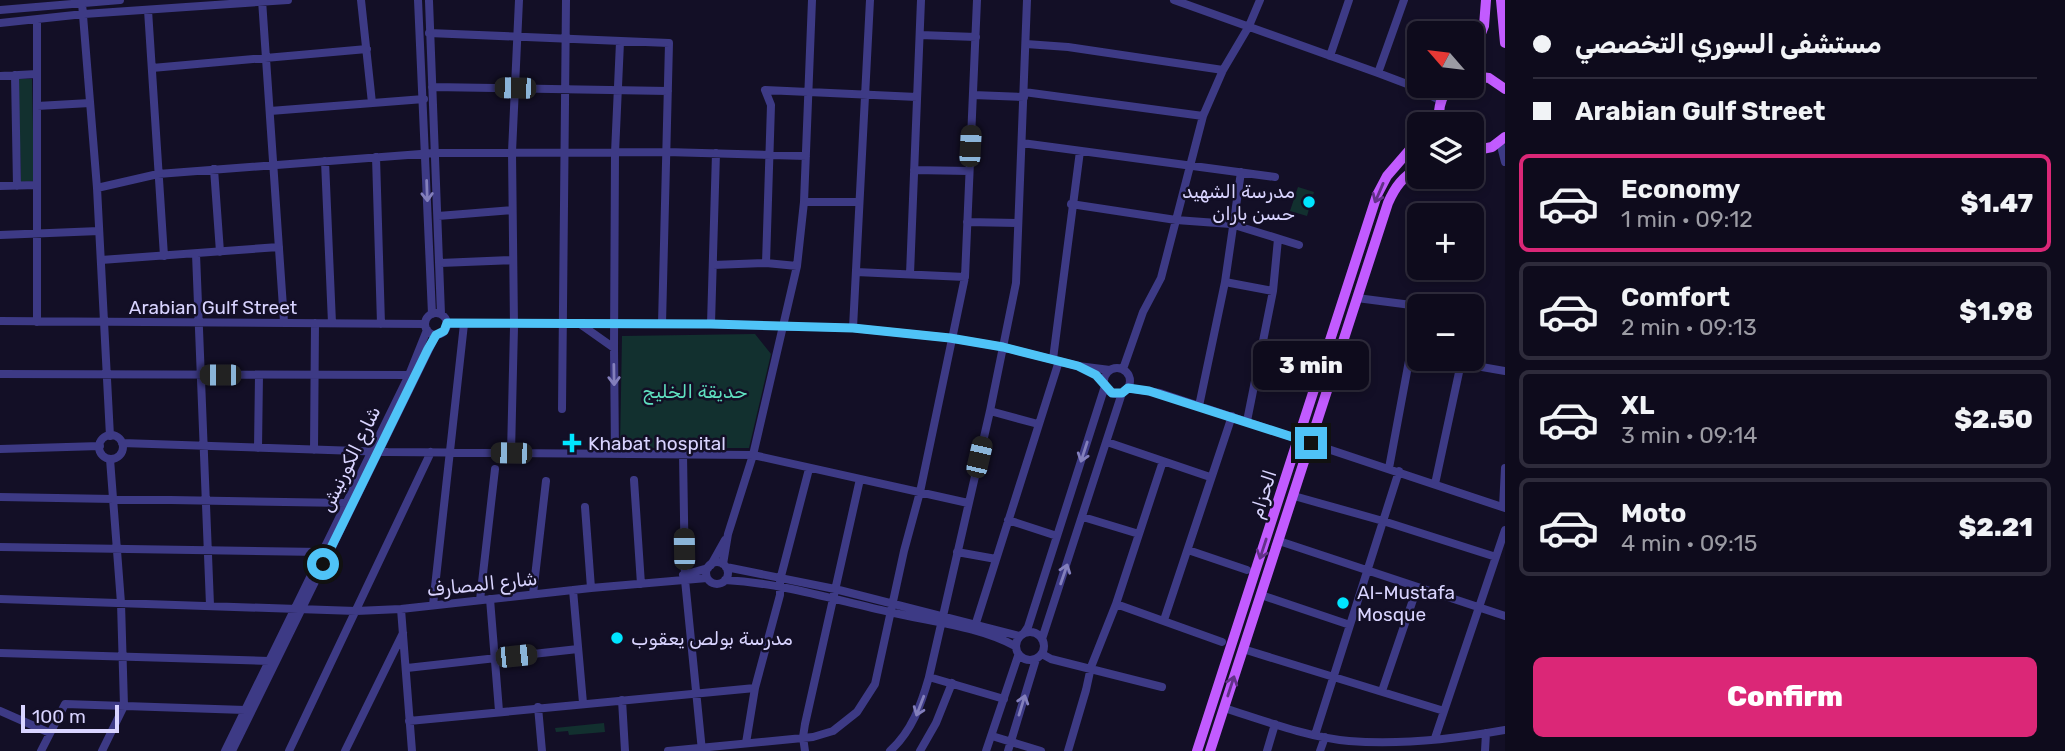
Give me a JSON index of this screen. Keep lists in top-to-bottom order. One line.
{"streets":{"main road":["الحزام"],"street":["Arabian Gulf Street","شارع الكورنيش","شارع المصارف"]},"crossings":[["Arabian Gulf Street","شارع الكورنيش"],["شارع الكورنيش","شارع المصارف"]],"parks":["حديقة الخليج"],"places":{"other":["مدرسة الشهيد حسن باران","Al-Mustafa Mosque","مدرسة بولص يعقوب"],"health":["Khabat hospital"]},"scale_bar":"100 m","north":"top left","page":{"banner":["مستشفى السوري التخصصي","Arabian Gulf Street"],"map_buttons":["+","−"],"list":[{"name":"Economy","note":"1 min · 09:12","value":"$1.47"},{"name":"Comfort","note":"2 min · 09:13","value":"$1.98"},{"name":"XL","note":"3 min · 09:14","value":"$2.50"},{"name":"Moto","note":"4 min · 09:15","value":"$2.21"}],"bubble":"3 min","buttons":"Confirm","scale":"100 m"}}
